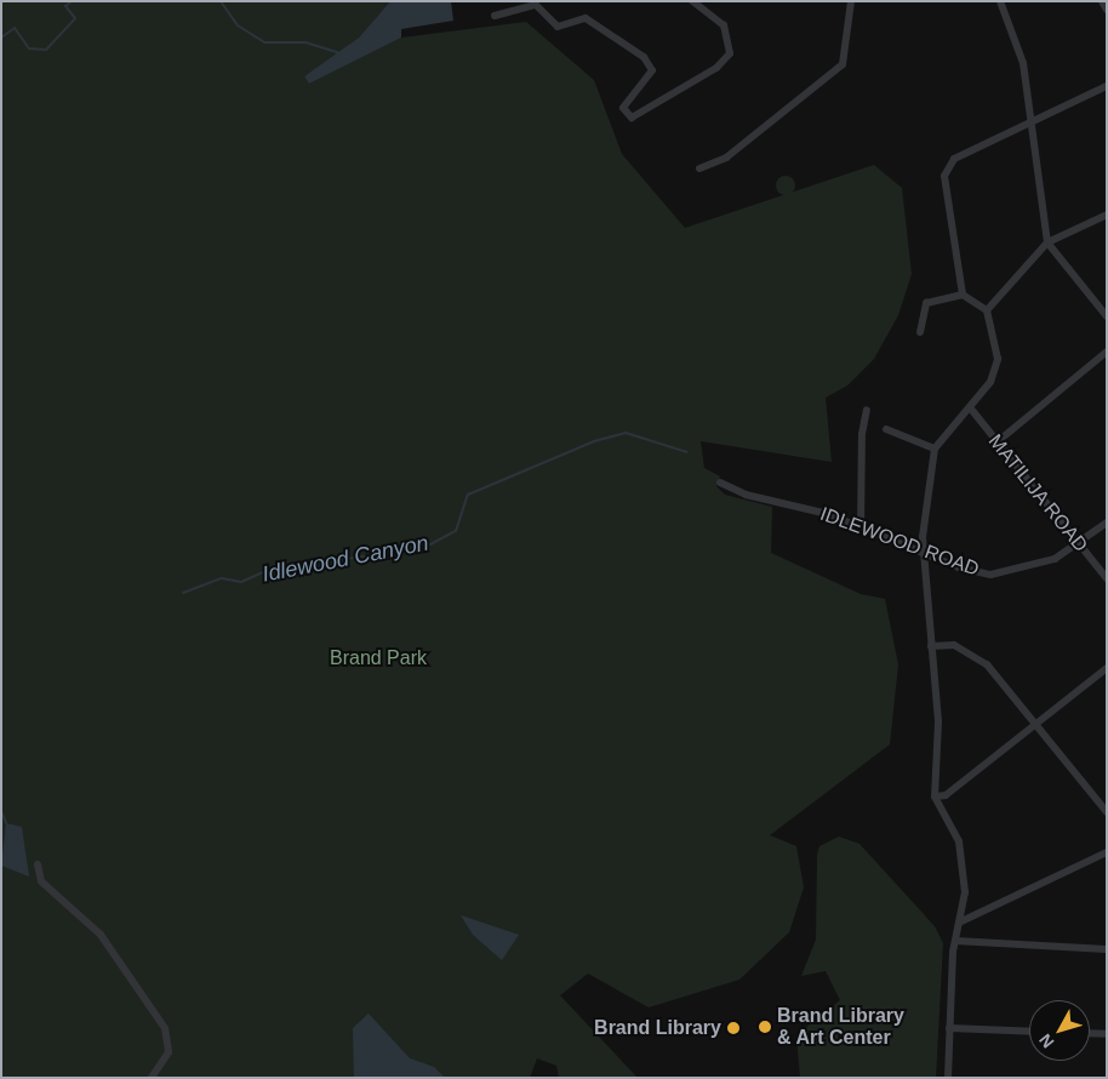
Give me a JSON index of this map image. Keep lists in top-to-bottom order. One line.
{"streets":{"street":["MATILIJA ROAD","IDLEWOOD ROAD"]},"crossings":[["MATILIJA ROAD","IDLEWOOD ROAD"]],"water":["Idlewood Canyon"],"parks":["Brand Park"],"places":["Brand Library & Art Center","Brand Library"],"north":"bottom left"}
